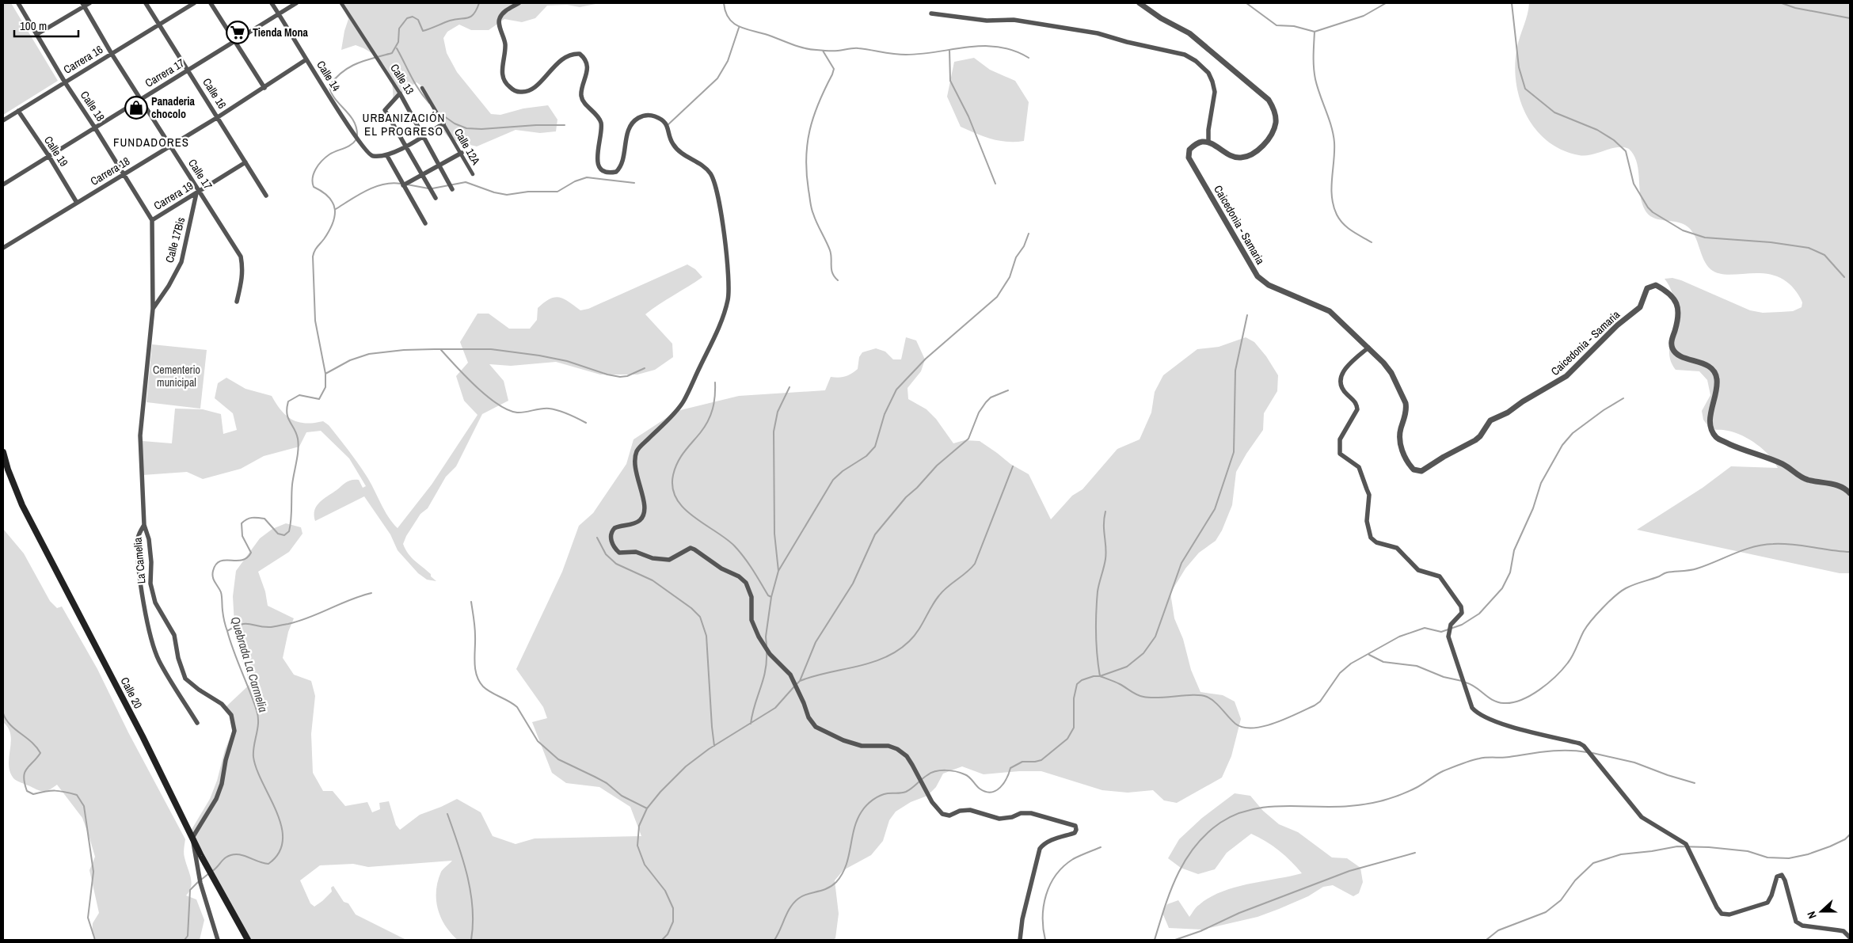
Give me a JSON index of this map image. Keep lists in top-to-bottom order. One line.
{"streets":{"main road":["Calle 20"],"street":["Carrera 16","Carrera 17","Calle 14","Calle 13","Calle 16","Calle 18","Calle 12A","Calle 19","Carrera 18","Calle 17","Carrera 19","Caicedonia - Samaria","Calle 17Bis","La Camelia"]},"crossings":[["Carrera 16","Calle 16"],["Carrera 16","Calle 18"],["Carrera 16","Calle 19"],["Carrera 16","Calle 17"],["Carrera 17","Calle 14"],["Carrera 17","Calle 16"],["Carrera 17","Calle 18"],["Carrera 17","Calle 19"],["Carrera 17","Calle 17"],["Calle 14","Carrera 18"],["Calle 16","Carrera 18"],["Calle 16","Carrera 19"],["Calle 18","Carrera 18"],["Calle 18","Carrera 19"],["Calle 18","La Camelia"],["Calle 19","Carrera 18"],["Carrera 18","Calle 17"],["Calle 17","Carrera 19"],["Calle 17","Calle 17Bis"],["Carrera 19","Calle 17Bis"],["Carrera 19","La Camelia"],["Calle 17Bis","La Camelia"],["La Camelia","Calle 20"]],"districts":["URBANIZACIÓN EL PROGRESO","FUNDADORES"],"water":["Quebrada La Carmelia"],"parks":["Cementerio municipal"],"places":{"supermarket":["Tienda Mona"],"shop":["Panaderia chocolo"]},"scale_bar":"100 m","north":"left"}
